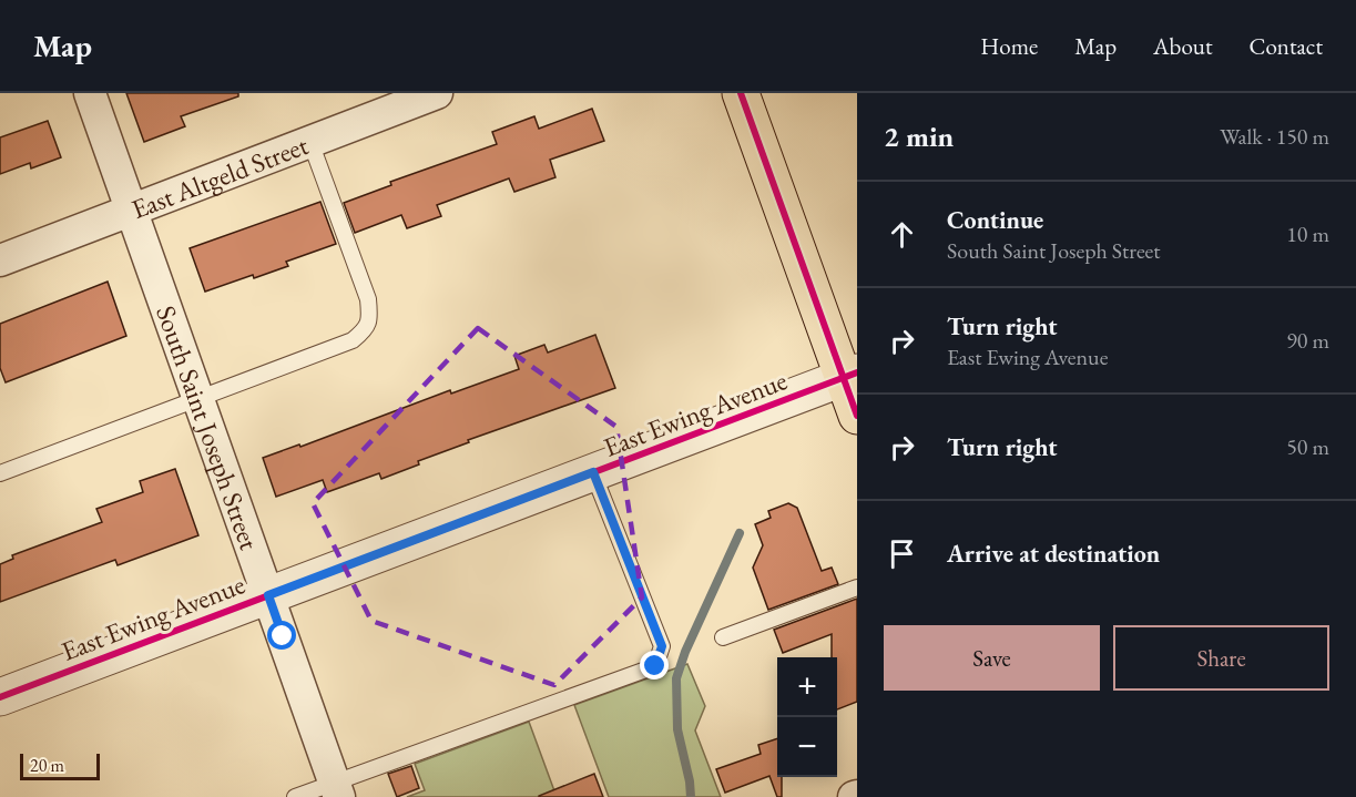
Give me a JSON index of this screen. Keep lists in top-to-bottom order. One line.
{"streets":{"street":["East Altgeld Street","East Ewing Avenue","South Saint Joseph Street"]},"crossings":[["East Altgeld Street","South Saint Joseph Street"],["East Ewing Avenue","South Saint Joseph Street"]],"scale_bar":"20 m","page":{"header":"Map","nav":["Home","Map","About","Contact"],"heading":["2 min","Walk · 150 m"],"list":[["Continue","South Saint Joseph Street","10 m"],["Turn right","East Ewing Avenue","90 m"],["Turn right","50 m"],"Arrive at destination"],"buttons":["Save","Share"],"map_buttons":["+","−"],"scale":"20 m"}}
